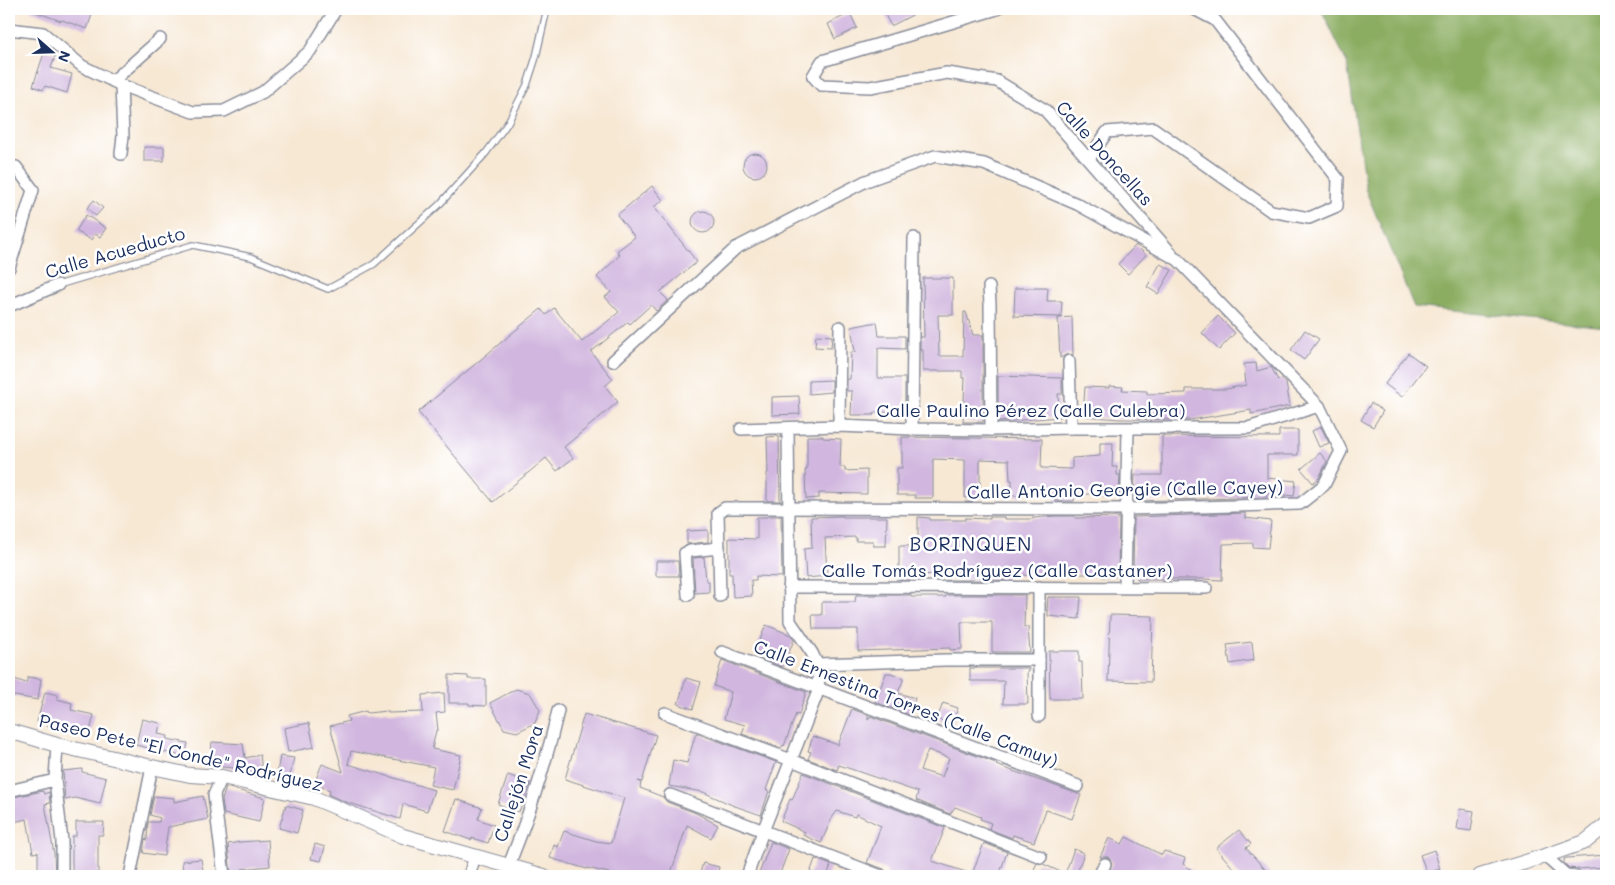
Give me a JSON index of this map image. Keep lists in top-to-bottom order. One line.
{"streets":{"street":["Calle Doncellas","Calle Acueducto","Calle Paulino Pérez (Calle Culebra)","Calle Antonio Georgie (Calle Cayey)","Calle Tomás Rodríguez (Calle Castaner)","Calle Ernestina Torres (Calle Camuy)","Paseo Pete \"El Conde\" Rodríguez","Callejón Mora"]},"crossings":[["Calle Doncellas","Calle Antonio Georgie (Calle Cayey)"],["Calle Paulino Pérez (Calle Culebra)","Calle Antonio Georgie (Calle Cayey)"],["Paseo Pete \"El Conde\" Rodríguez","Callejón Mora"]],"districts":["BORINQUEN"],"north":"right"}
